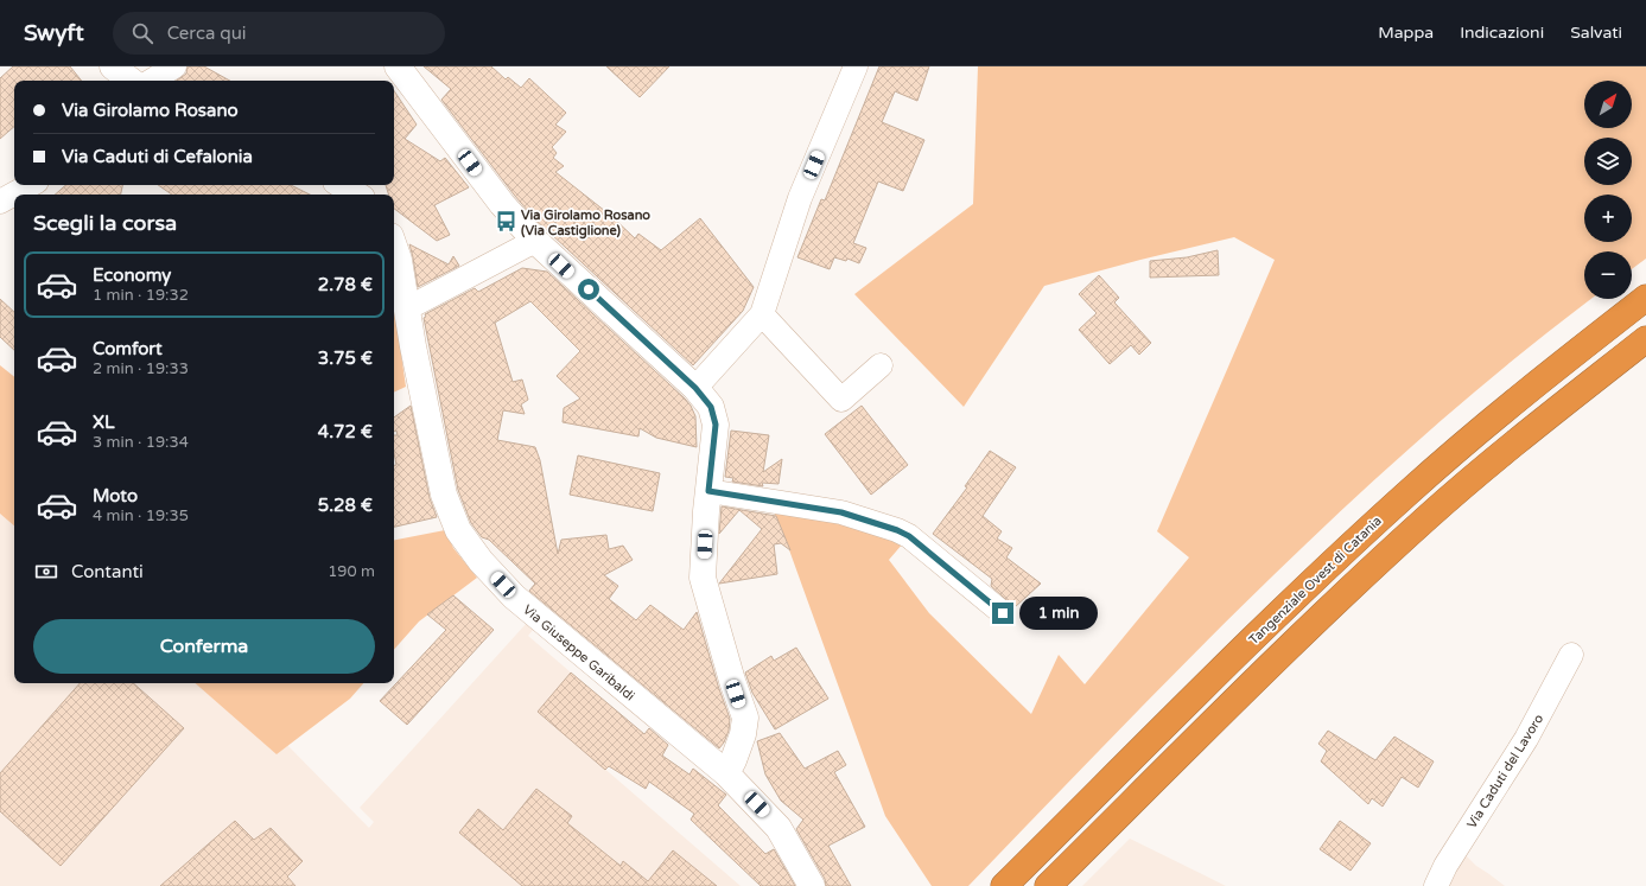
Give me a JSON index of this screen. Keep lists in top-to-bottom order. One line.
{"streets":{"highway":["Tangenziale Ovest di Catania"],"main road":["Via Giuseppe Garibaldi"],"street":["Via Caduti del Lavoro"]},"places":{"bus stop":["Via Girolamo Rosano (Via Castiglione)"]},"north":"top right","page":{"header":"Swyft","search":"Cerca qui","nav":["Mappa","Indicazioni","Salvati"],"map_buttons":["+","−"],"banner":["Via Girolamo Rosano","Via Caduti di Cefalonia"],"heading":"Scegli la corsa","list":[{"name":"Economy","note":"1 min · 19:32","value":"2.78 €"},{"name":"Comfort","note":"2 min · 19:33","value":"3.75 €"},{"name":"XL","note":"3 min · 19:34","value":"4.72 €"},{"name":"Moto","note":"4 min · 19:35","value":"5.28 €"}],"pay":["Contanti","190 m"],"bubble":"1 min","buttons":"Conferma"}}
